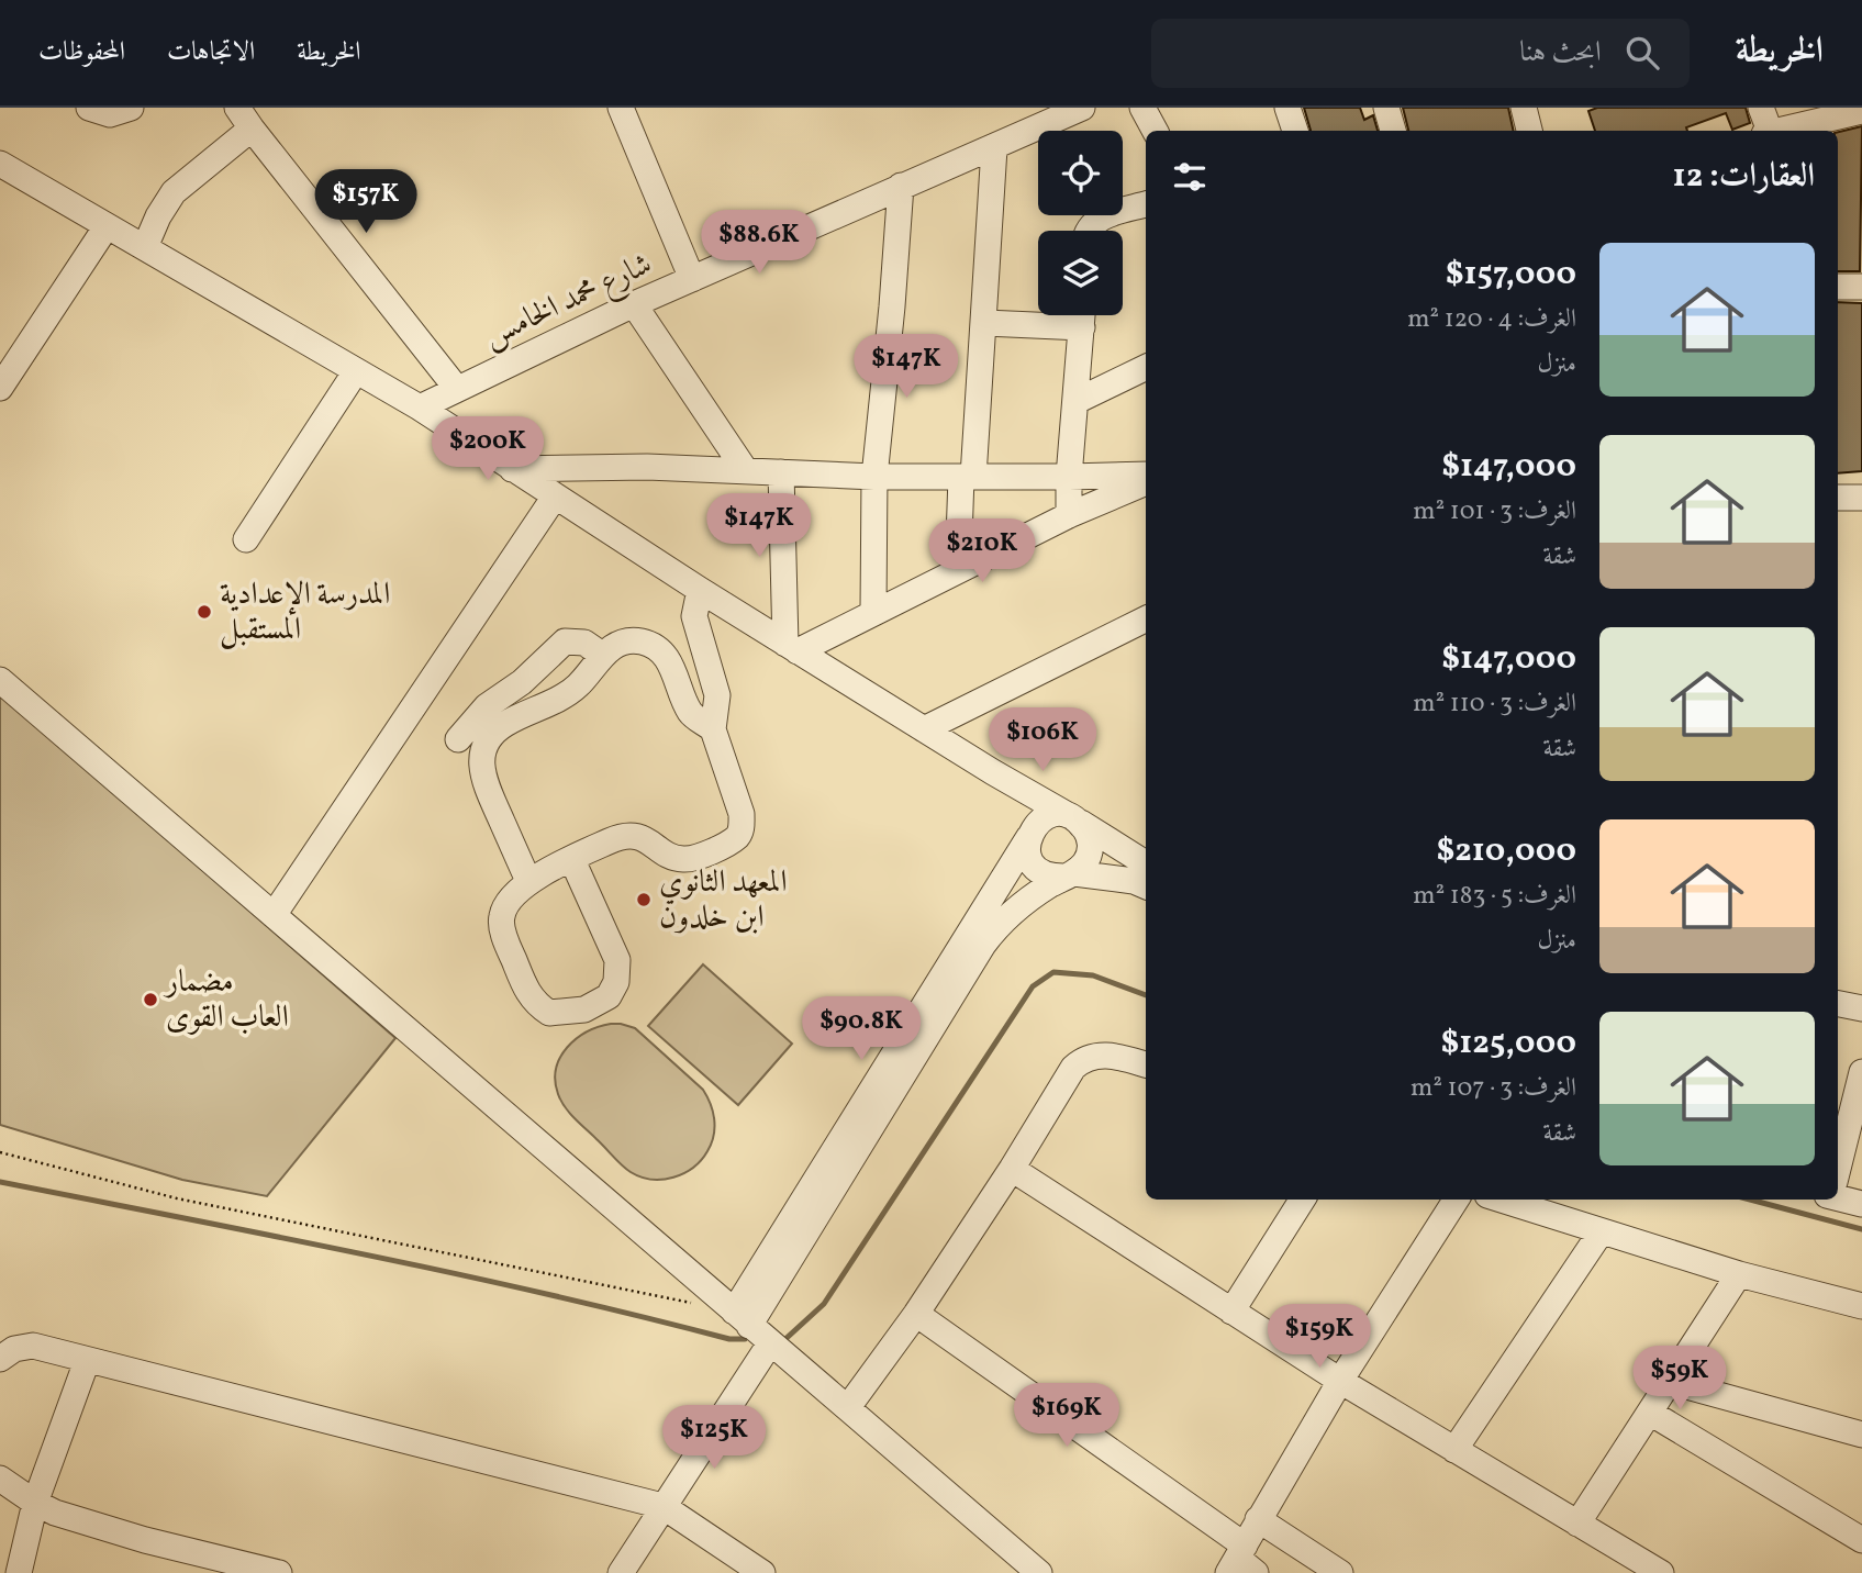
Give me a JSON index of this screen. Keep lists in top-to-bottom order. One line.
{"streets":{"street":["شارع محمد الخامس"]},"places":["المدرسة الإعدادية المستقبل","المعهد الثانوي ابن خلدون","مضمار العاب القوى"],"page":{"header":"الخريطة","search":"ابحث هنا","nav":["الخريطة","الاتجاهات","المحفوظات"],"heading":"العقارات: 12","price":["$157K","$88.6K","$147K","$200K","$147K","$210K","$106K","$90.8K","$159K","$59K","$169K","$125K"],"list":[{"name":"$157,000","note":"الغرف: 4 · 120 m² · منزل"},{"name":"$147,000","note":"الغرف: 3 · 101 m² · شقة"},{"name":"$147,000","note":"الغرف: 3 · 110 m² · شقة"},{"name":"$210,000","note":"الغرف: 5 · 183 m² · منزل"},{"name":"$125,000","note":"الغرف: 3 · 107 m² · شقة"}]}}
